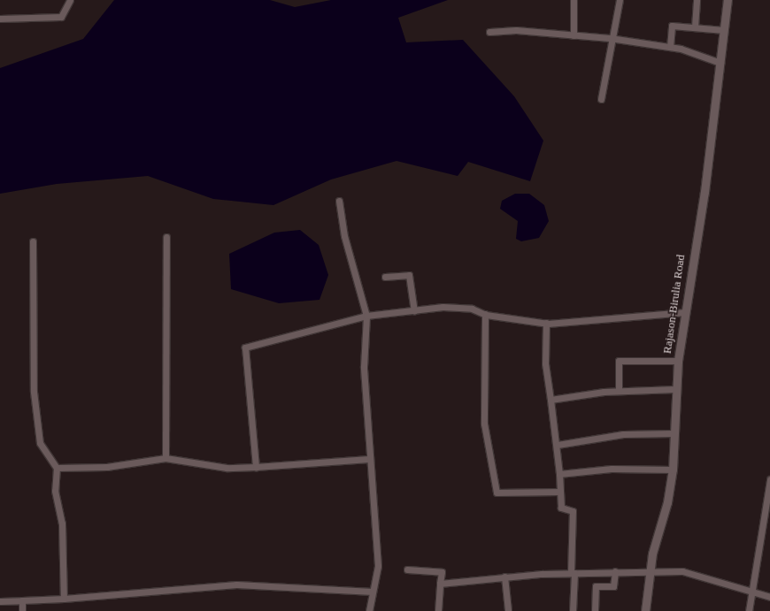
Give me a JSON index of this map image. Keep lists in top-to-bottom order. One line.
{"streets":{"street":["Rajason-Birulia Road"]}}
